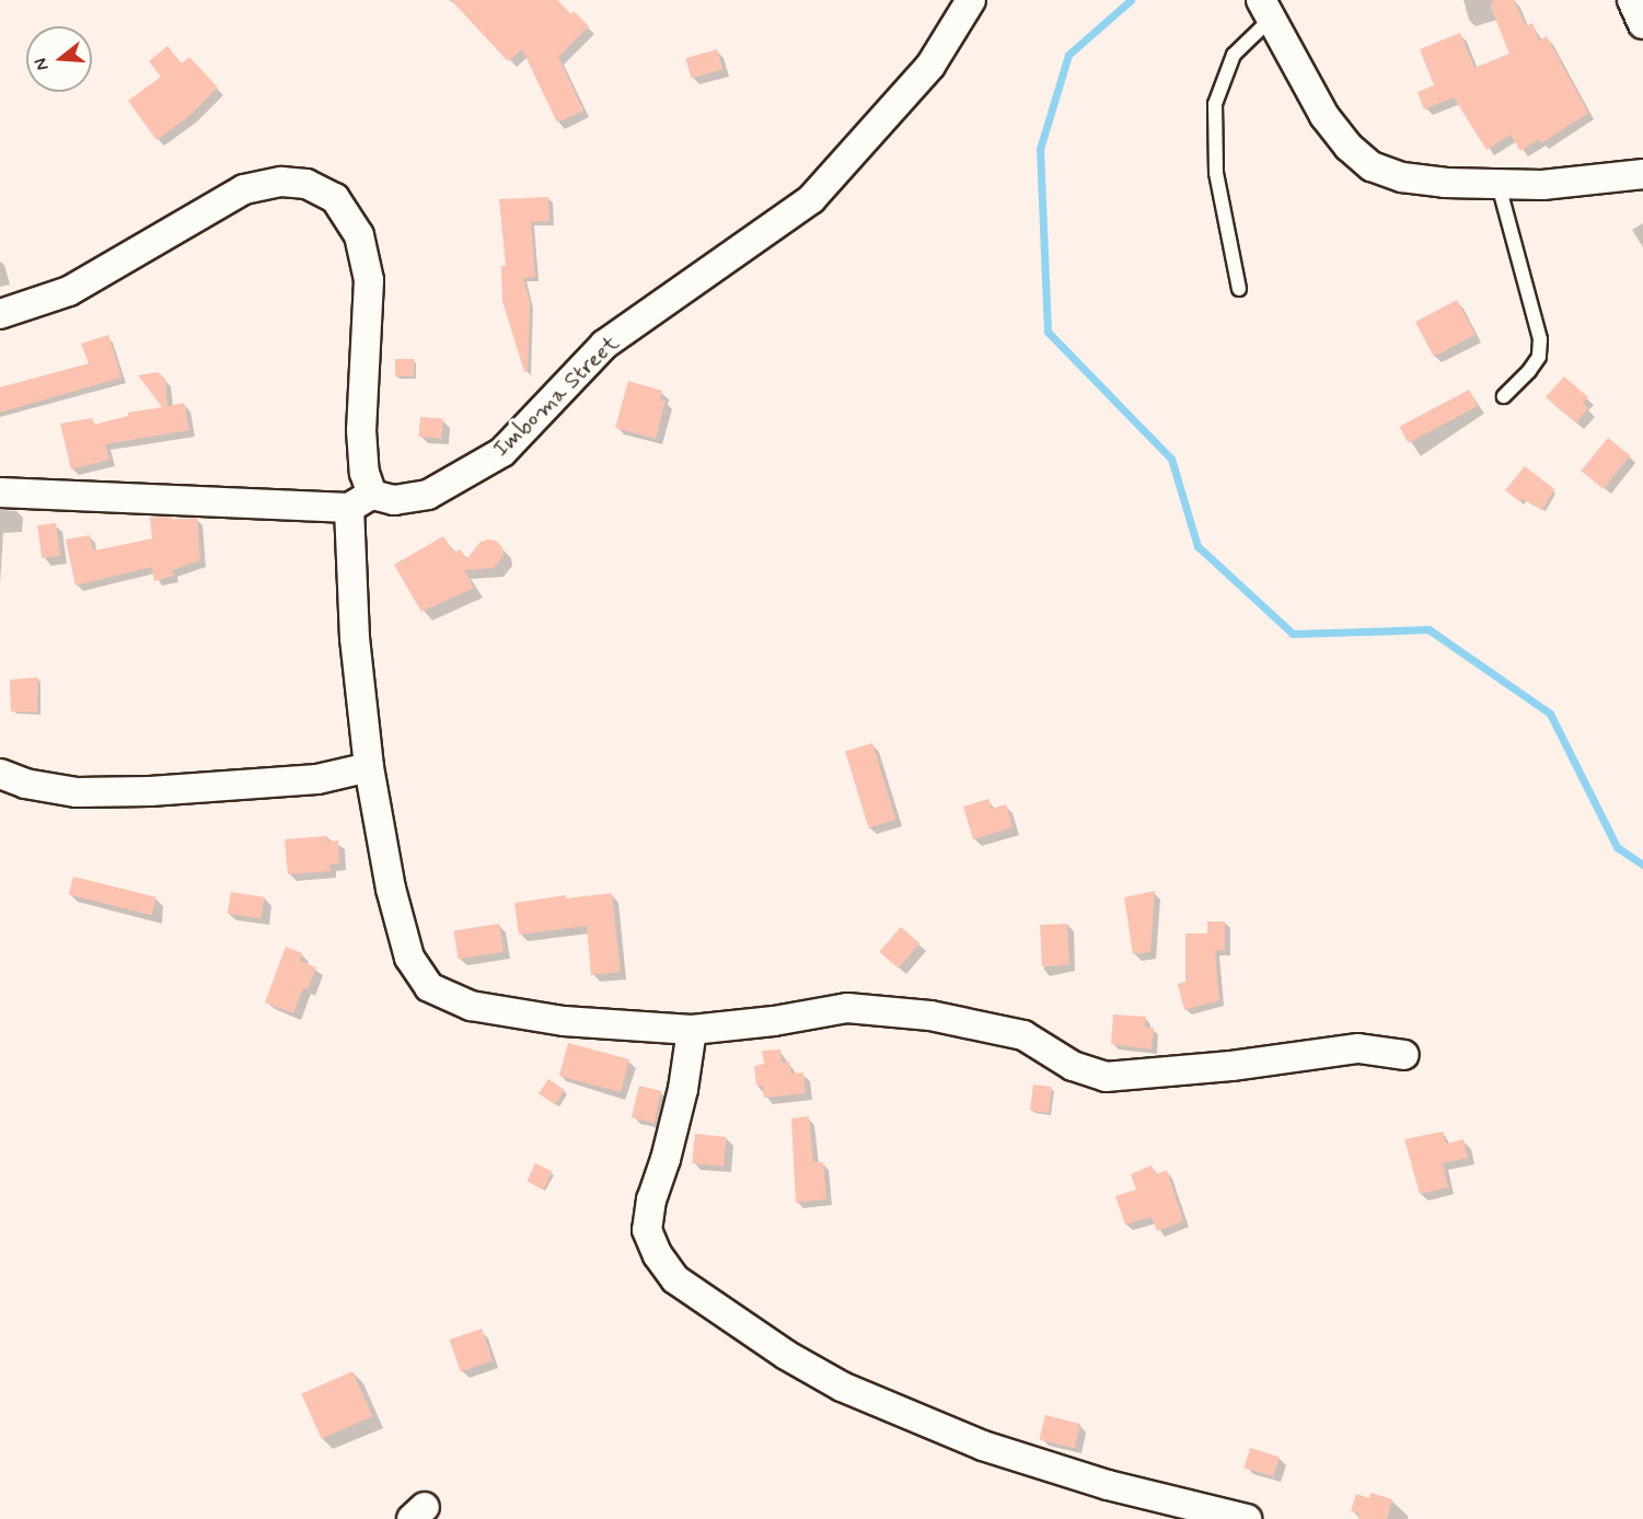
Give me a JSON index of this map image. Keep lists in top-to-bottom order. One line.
{"streets":{"street":["Imboma Street"]},"north":"left"}
